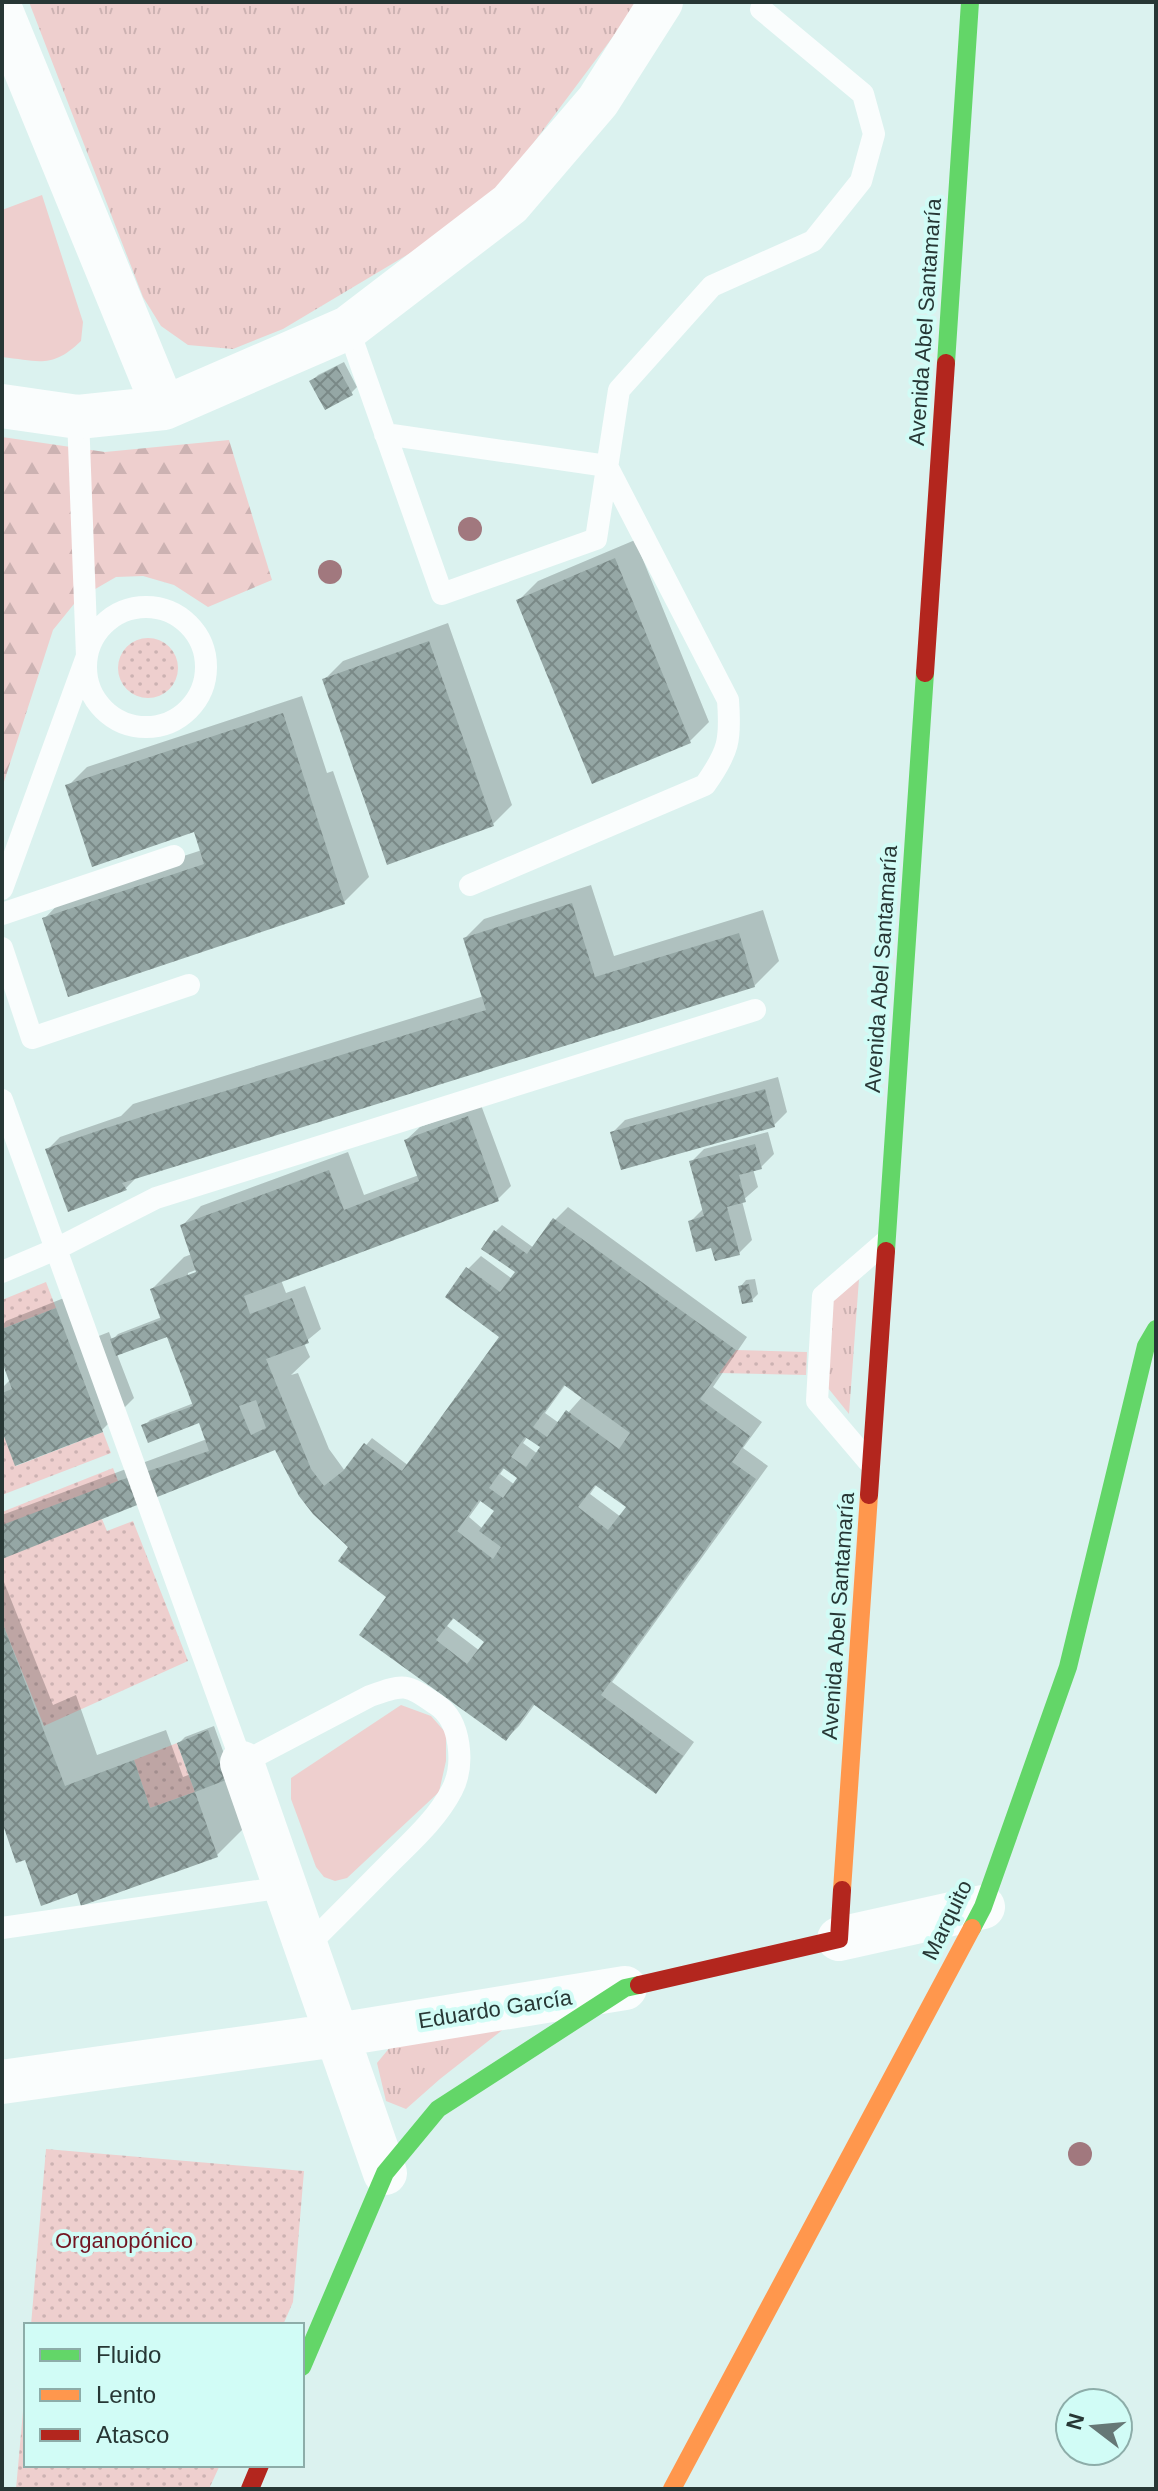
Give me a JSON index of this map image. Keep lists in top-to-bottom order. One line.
{"streets":{"main road":["Avenida Abel Santamaría","Marquito","Eduardo García"]},"crossings":[["Avenida Abel Santamaría","Eduardo García"],["Marquito","Eduardo García"]],"parks":["Organopónico"],"legend":["Fluido","Lento","Atasco"],"north":"left"}
